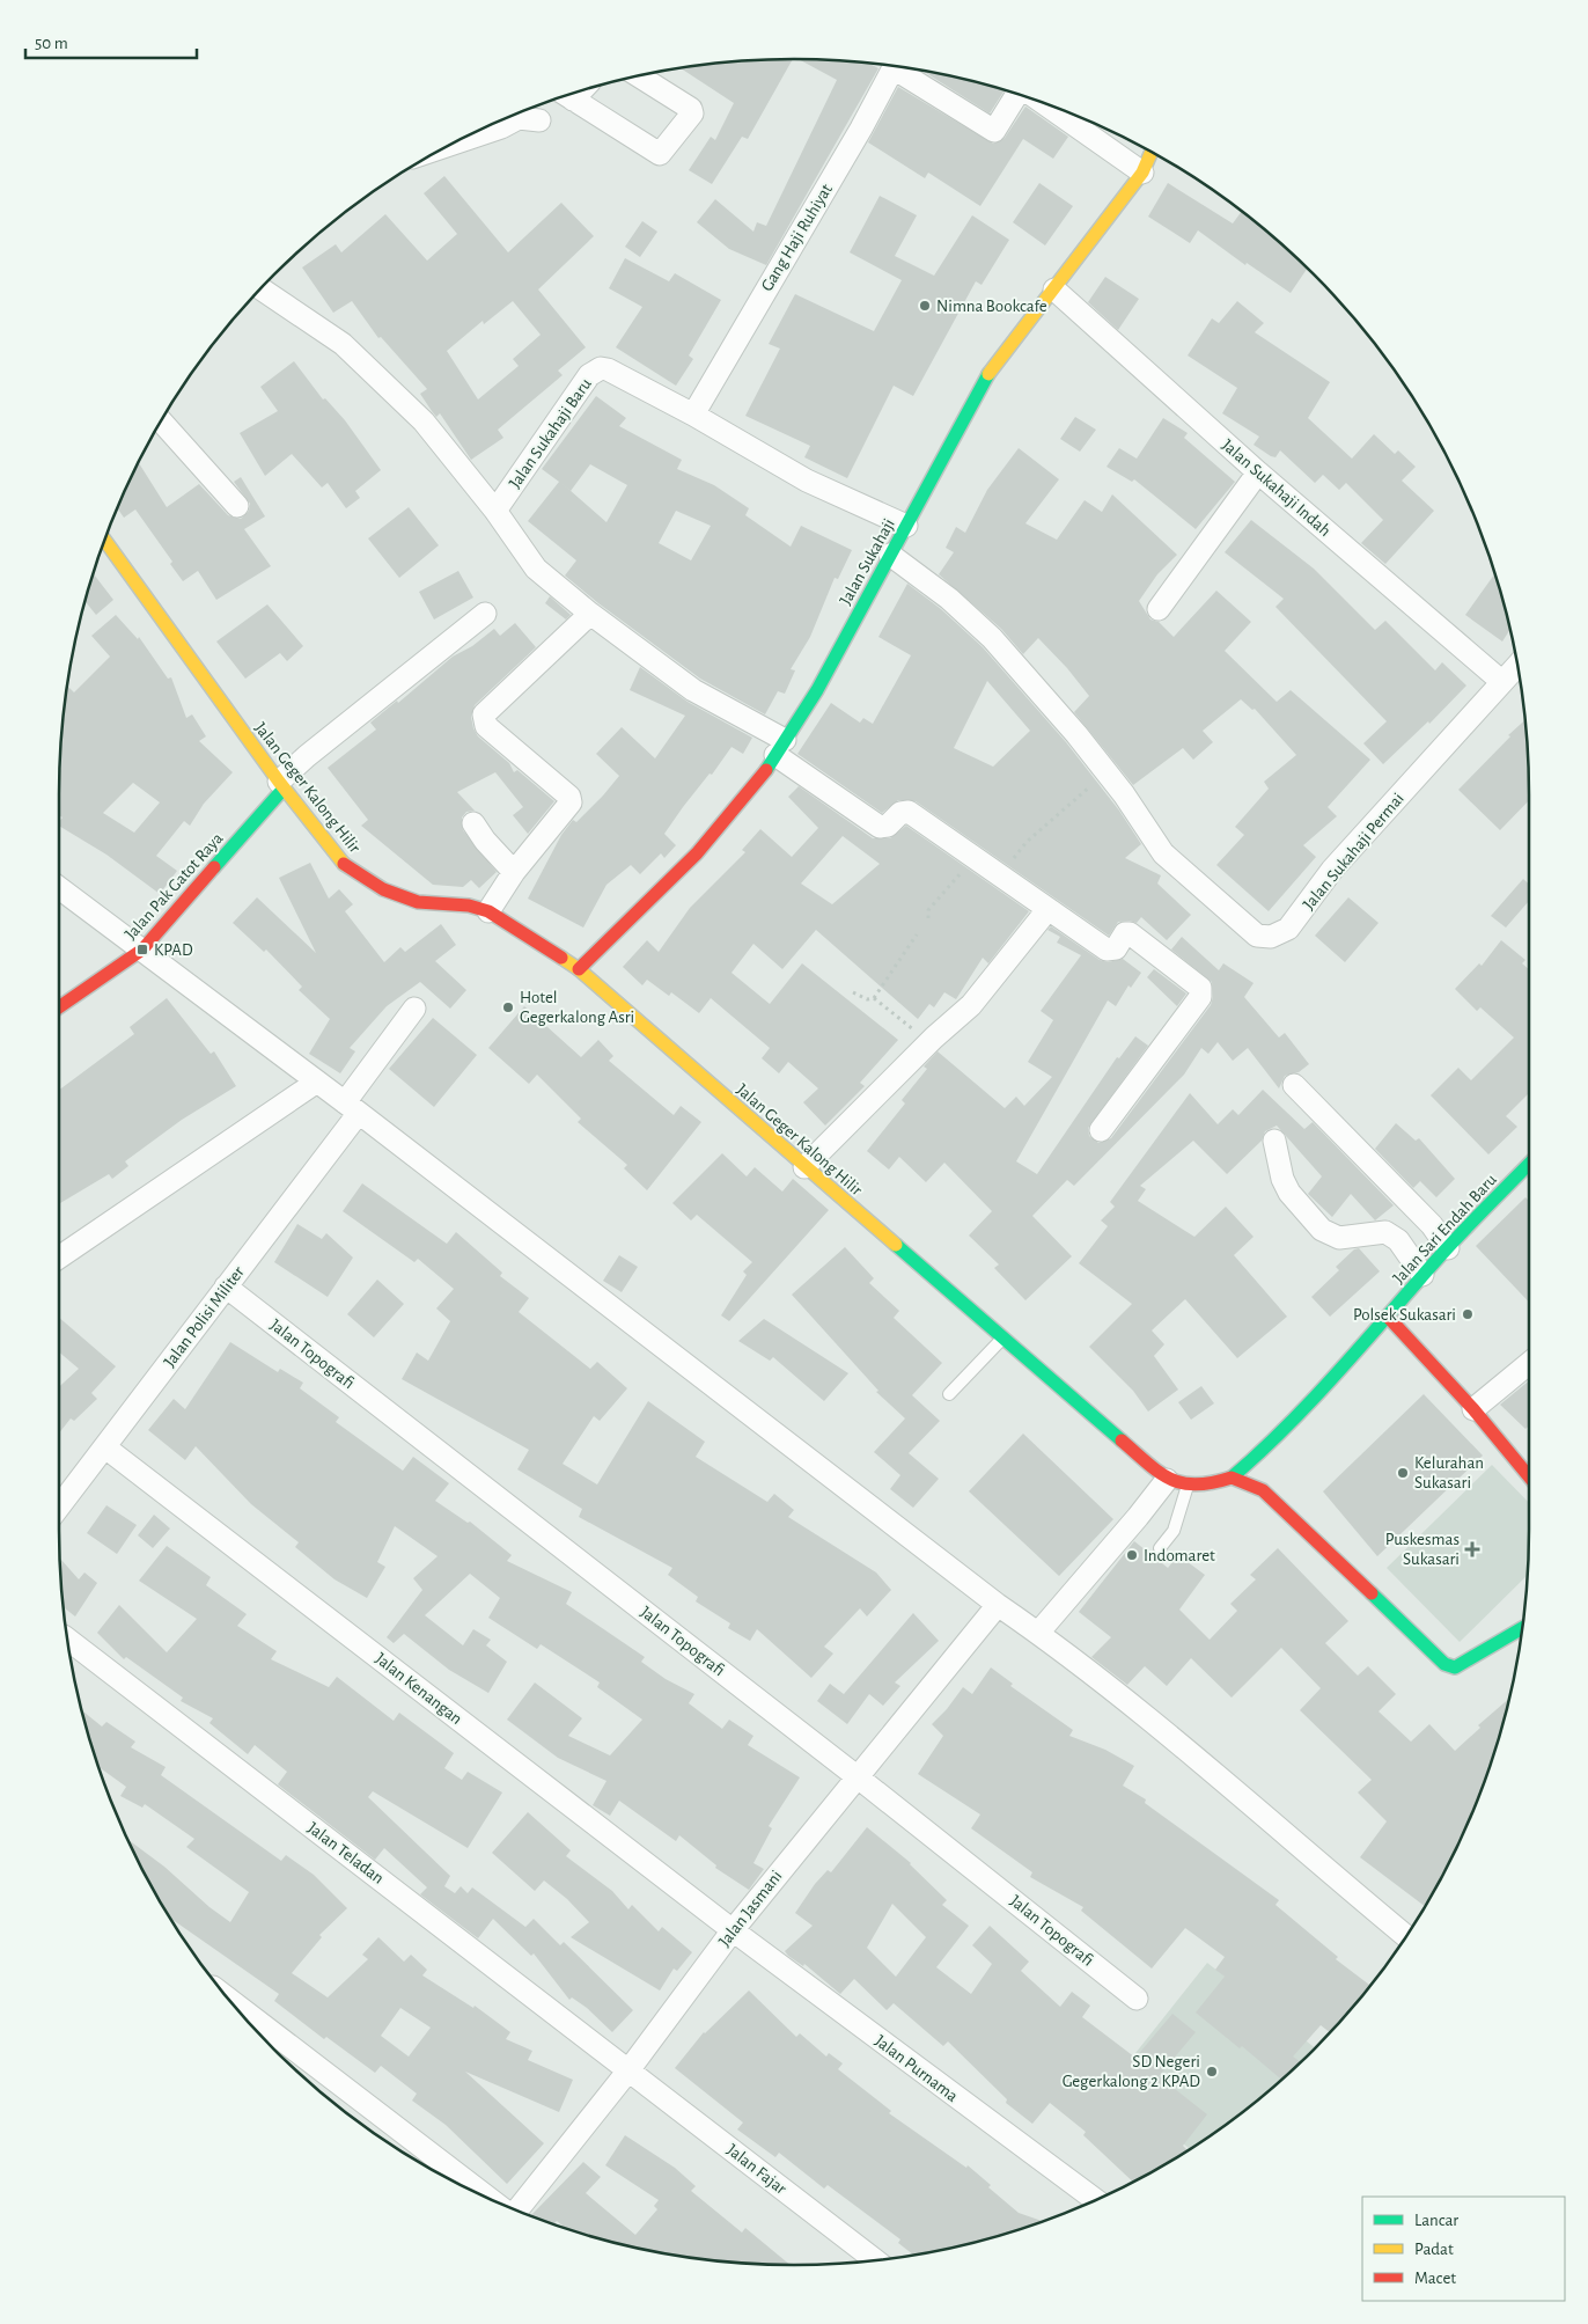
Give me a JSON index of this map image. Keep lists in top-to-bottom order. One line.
{"streets":{"main road":["Jalan Sukahaji","Jalan Geger Kalong Hilir","Jalan Pak Gatot Raya","Jalan Sari Endah Baru"],"street":["Gang Haji Ruhiyat","Jalan Sukahaji Baru","Jalan Sukahaji Indah","Jalan Sukahaji Permai","Jalan Polisi Militer","Jalan Topografi","Jalan Kenangan","Jalan Teladan","Jalan Jasmani","Jalan Purnama","Jalan Fajar"]},"crossings":[["Gang Haji Ruhiyat","Jalan Sukahaji Baru"],["Jalan Sukahaji Baru","Jalan Sukahaji"],["Jalan Sukahaji Indah","Jalan Sukahaji"],["Jalan Sukahaji Indah","Jalan Sukahaji Permai"],["Jalan Sukahaji","Jalan Geger Kalong Hilir"],["Jalan Sukahaji","Jalan Sukahaji Permai"],["Jalan Geger Kalong Hilir","Jalan Pak Gatot Raya"],["Jalan Geger Kalong Hilir","Jalan Sari Endah Baru"],["Jalan Polisi Militer","Jalan Topografi"],["Jalan Polisi Militer","Jalan Kenangan"],["Jalan Topografi","Jalan Jasmani"],["Jalan Kenangan","Jalan Jasmani"],["Jalan Kenangan","Jalan Purnama"],["Jalan Teladan","Jalan Jasmani"],["Jalan Teladan","Jalan Fajar"],["Jalan Jasmani","Jalan Purnama"],["Jalan Jasmani","Jalan Fajar"]],"places":{"other":["Nimna Bookcafe","Hotel Gegerkalong Asri","Polsek Sukasari","Kelurahan Sukasari","Indomaret","SD Negeri Gegerkalong 2 KPAD"],"transit":["KPAD"],"health":["Puskesmas Sukasari"]},"legend":["Lancar","Padat","Macet"],"scale_bar":"50 m"}
